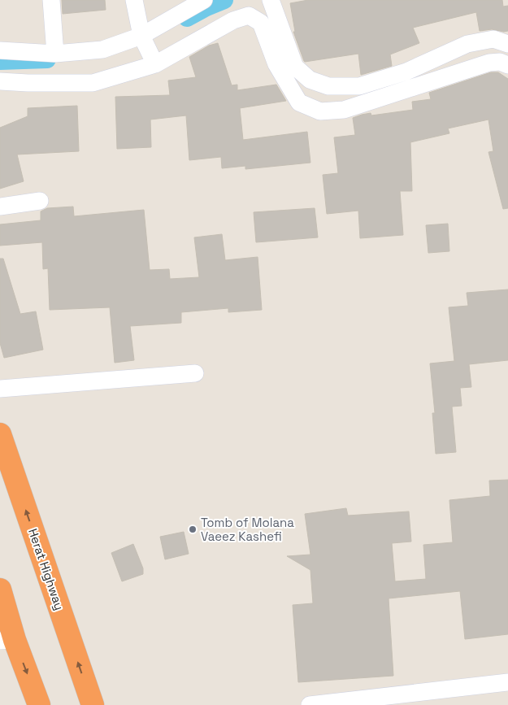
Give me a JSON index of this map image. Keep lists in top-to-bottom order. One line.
{"streets":{"highway":["Herat Highway"]},"places":["Tomb of Molana Vaeez Kashefi"]}
